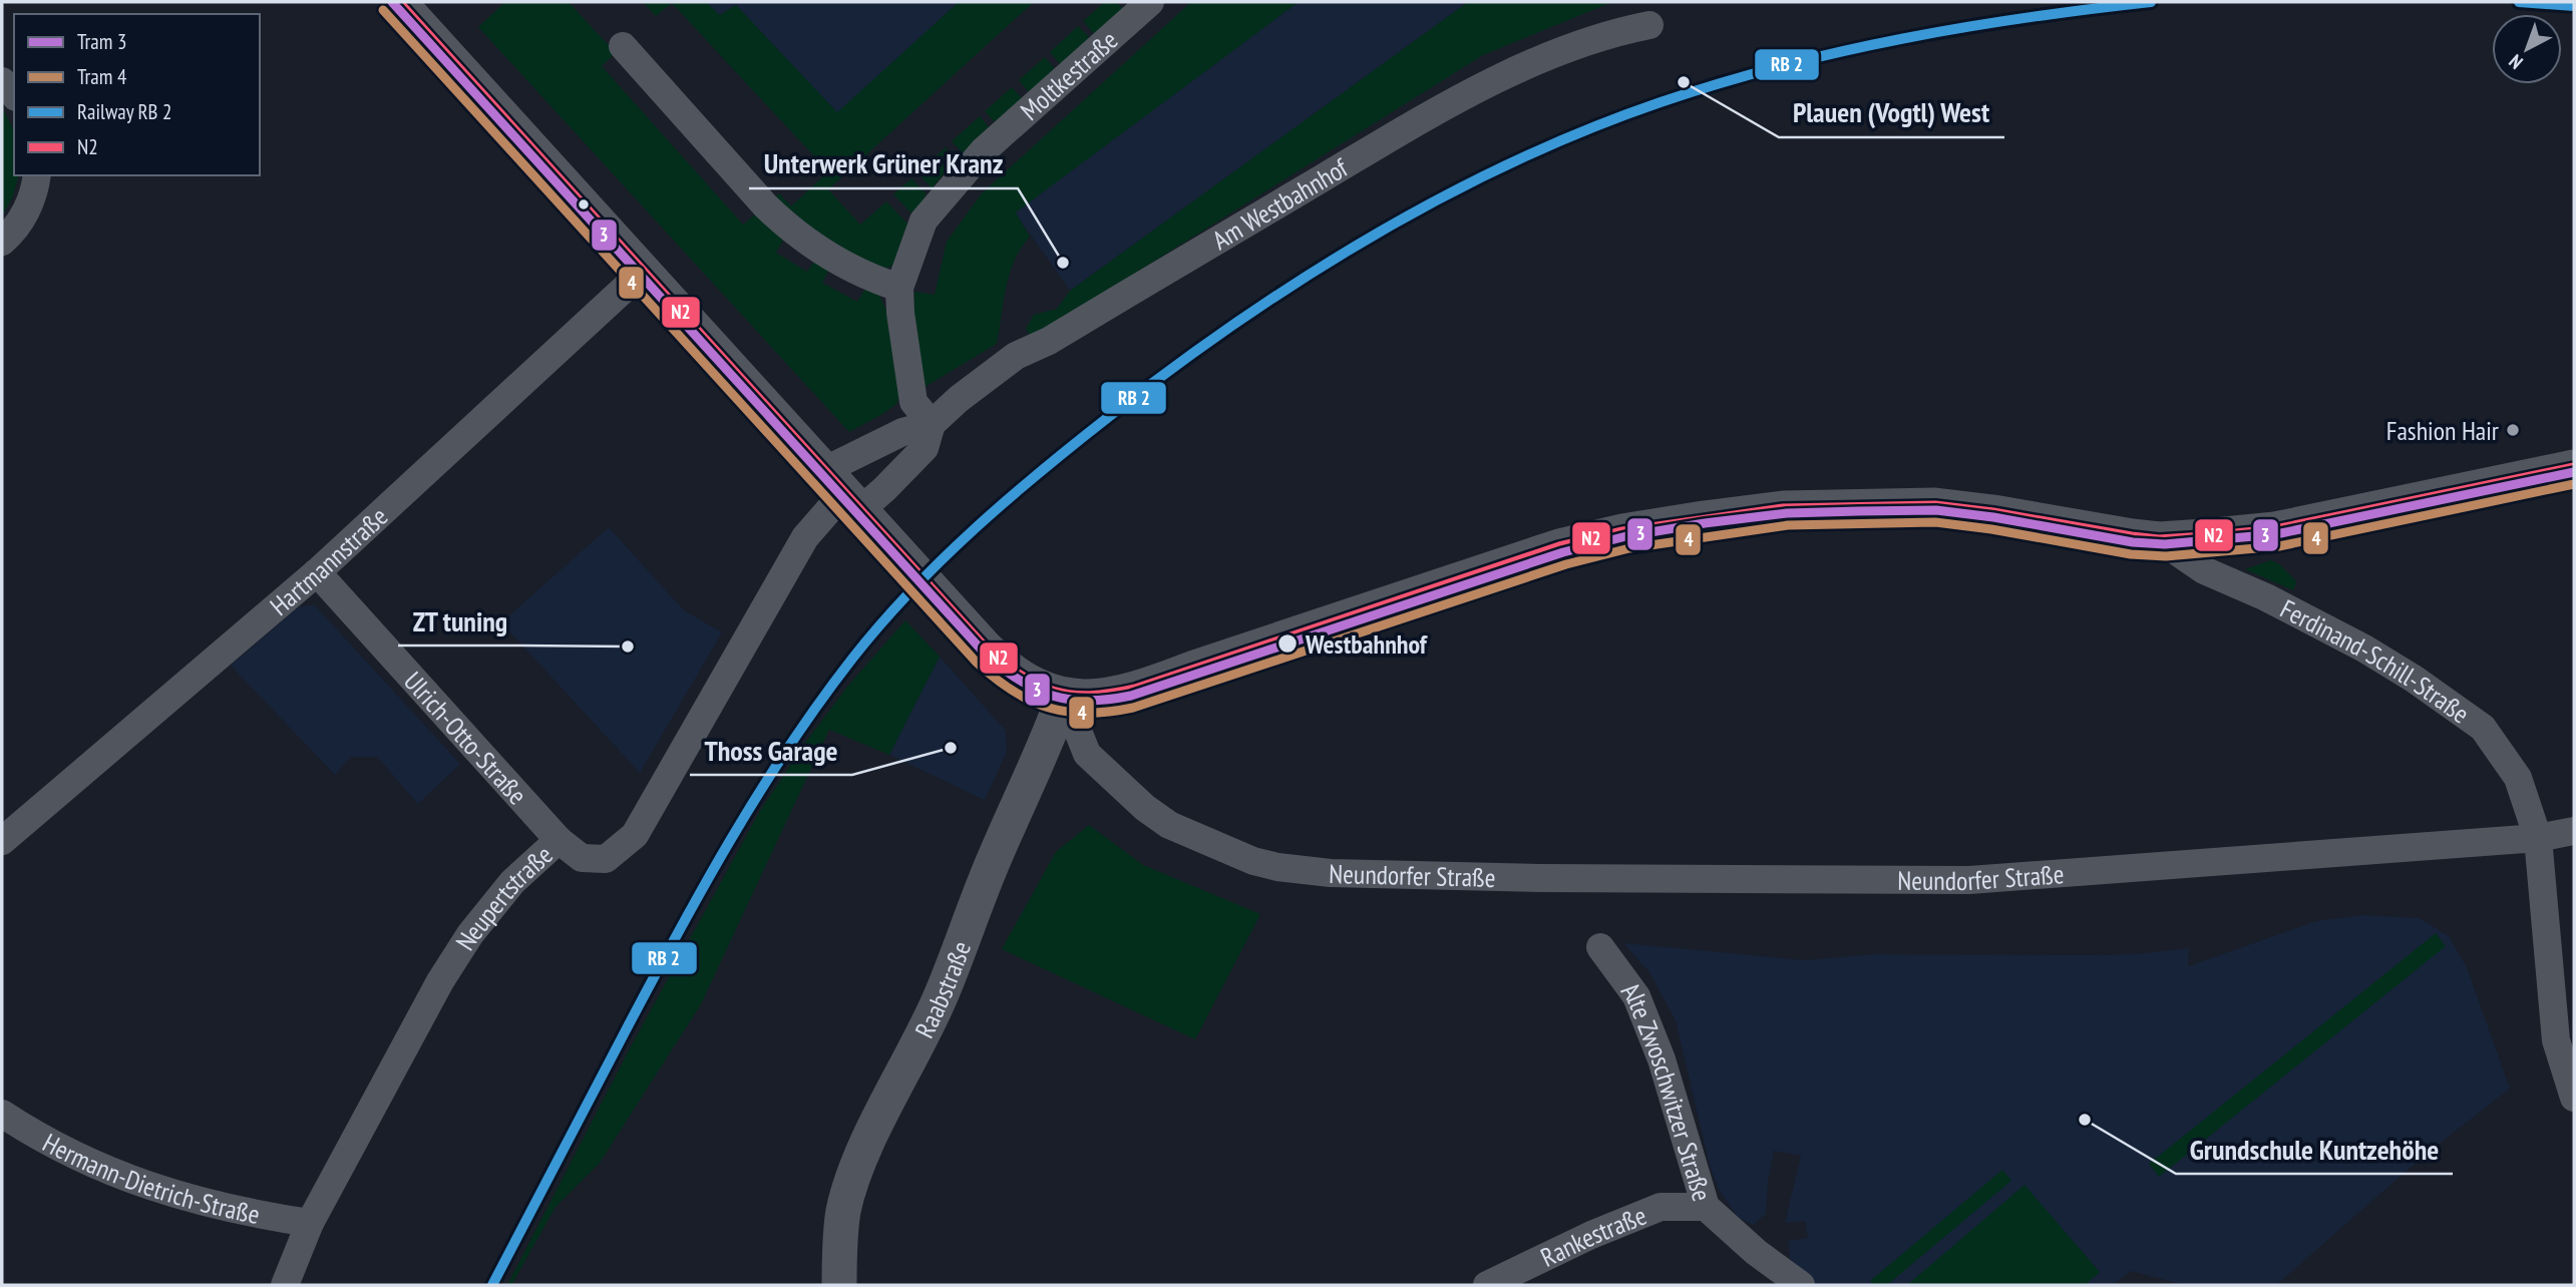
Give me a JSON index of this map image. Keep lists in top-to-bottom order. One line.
{"streets":{"street":["Moltkestraße","Am Westbahnhof","Hartmannstraße","Ferdinand-Schill-Straße","Ulrich-Otto-Straße","Neundorfer Straße","Neupertstraße","Raabstraße","Alte Zwoschwitzer Straße","Hermann-Dietrich-Straße","Rankestraße"]},"crossings":[["Moltkestraße","Am Westbahnhof"],["Am Westbahnhof","Neupertstraße"],["Hartmannstraße","Ulrich-Otto-Straße"],["Ferdinand-Schill-Straße","Neundorfer Straße"],["Ulrich-Otto-Straße","Neupertstraße"],["Neundorfer Straße","Raabstraße"],["Neupertstraße","Hermann-Dietrich-Straße"],["Alte Zwoschwitzer Straße","Rankestraße"]],"places":["Plauen (Vogtl) West","Unterwerk Grüner Kranz","Fashion Hair","Westbahnhof","ZT tuning","Thoss Garage","Grundschule Kuntzehöhe"],"lines":["tram line 3","transit line N2","tram line 4"],"legend":["Tram 3","Tram 4","Railway RB 2","N2"],"north":"bottom left"}
